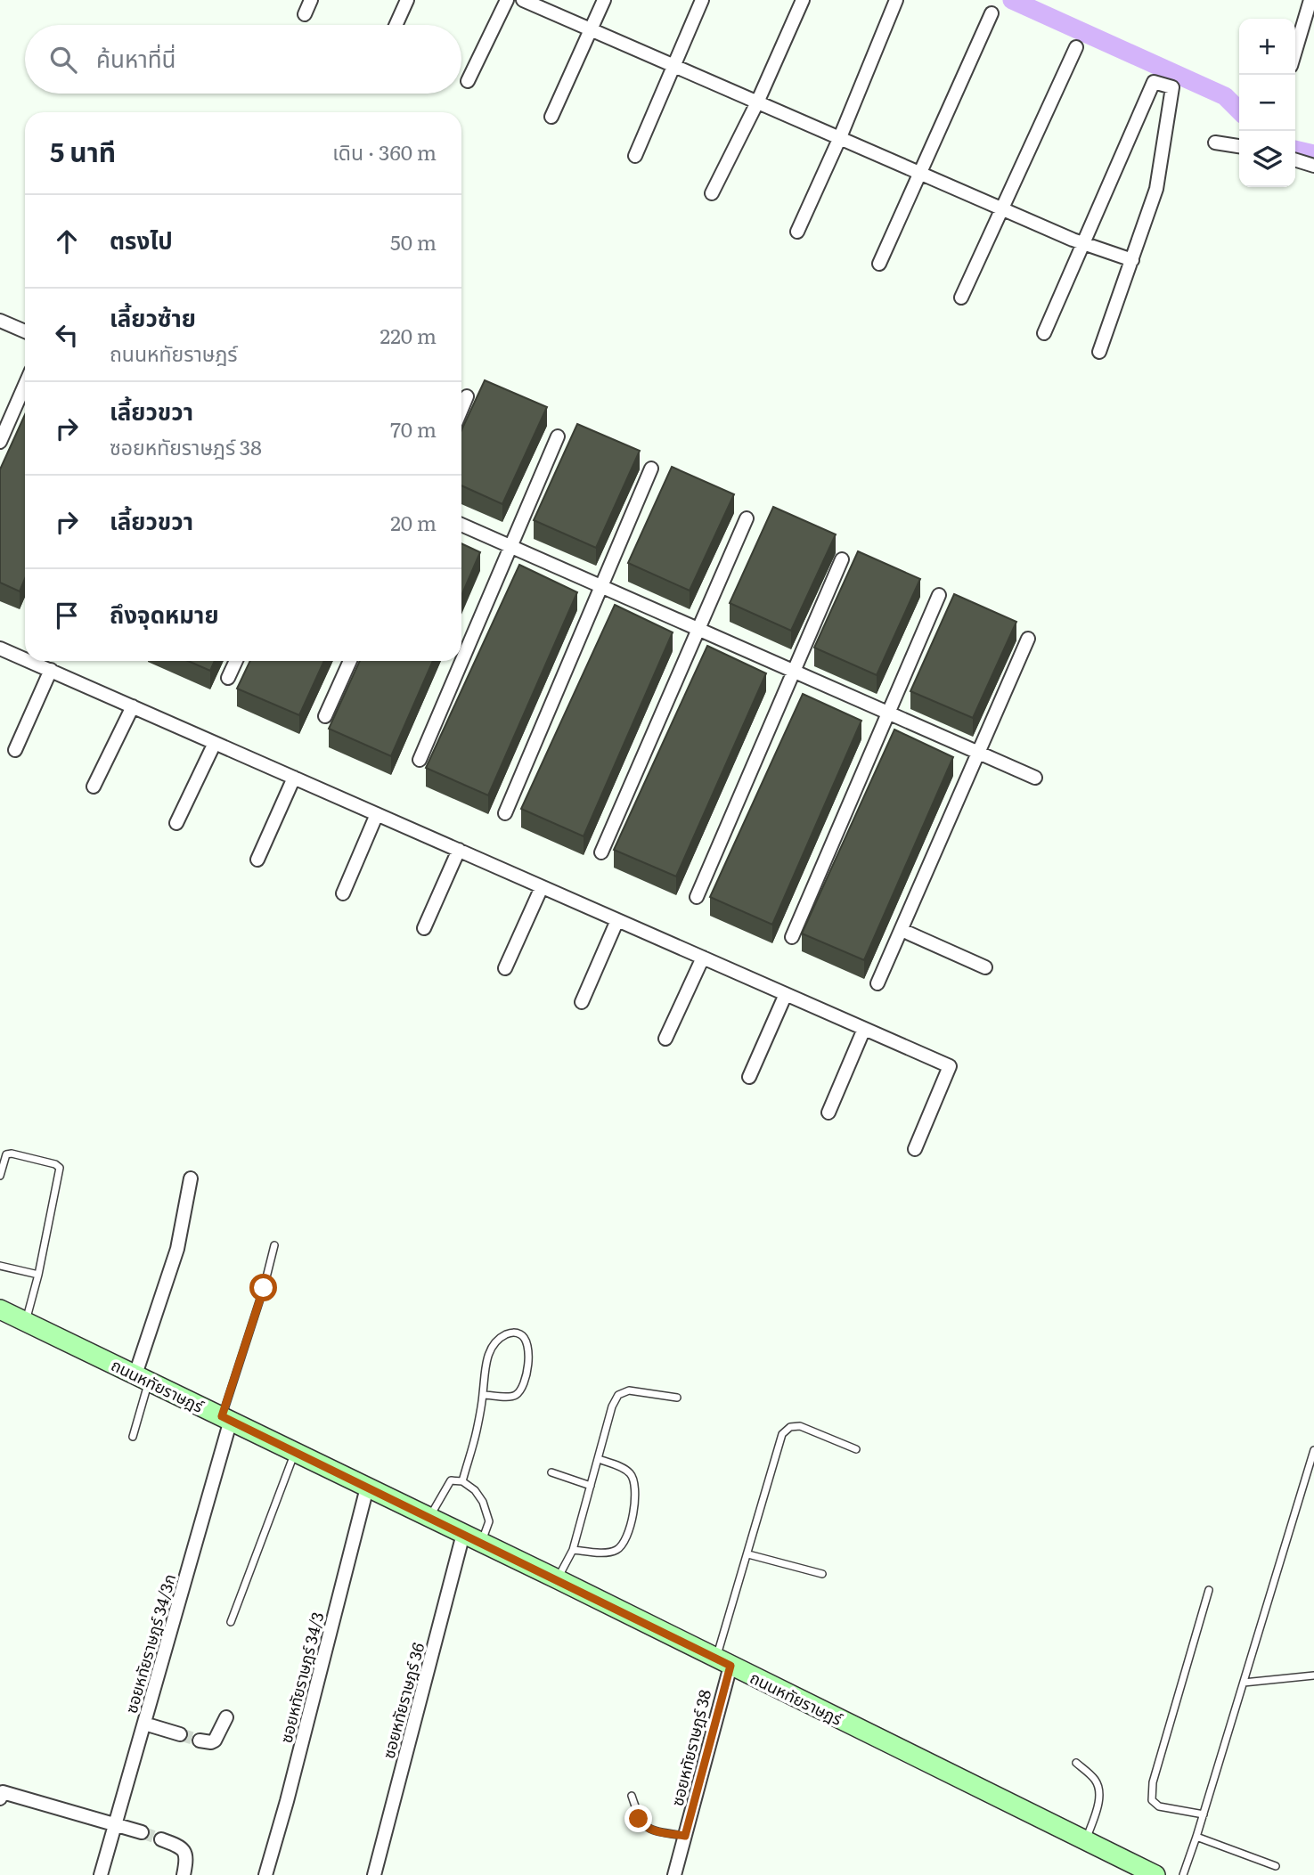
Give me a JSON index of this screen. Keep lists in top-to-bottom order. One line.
{"streets":{"main road":["ถนนหทัยราษฎร์"],"street":["ซอยหทัยราษฎร์ 34/3ก","ซอยหทัยราษฎร์ 34/3","ซอยหทัยราษฎร์ 36","ซอยหทัยราษฎร์ 38"]},"crossings":[["ถนนหทัยราษฎร์","ซอยหทัยราษฎร์ 34/3ก"],["ถนนหทัยราษฎร์","ซอยหทัยราษฎร์ 34/3"],["ถนนหทัยราษฎร์","ซอยหทัยราษฎร์ 36"],["ถนนหทัยราษฎร์","ซอยหทัยราษฎร์ 38"]],"page":{"map_buttons":["+","−"],"search":"ค้นหาที่นี่","heading":["5 นาที","เดิน · 360 m"],"list":[["ตรงไป","50 m"],["เลี้ยวซ้าย","ถนนหทัยราษฎร์","220 m"],["เลี้ยวขวา","ซอยหทัยราษฎร์ 38","70 m"],["เลี้ยวขวา","20 m"],"ถึงจุดหมาย"]}}
